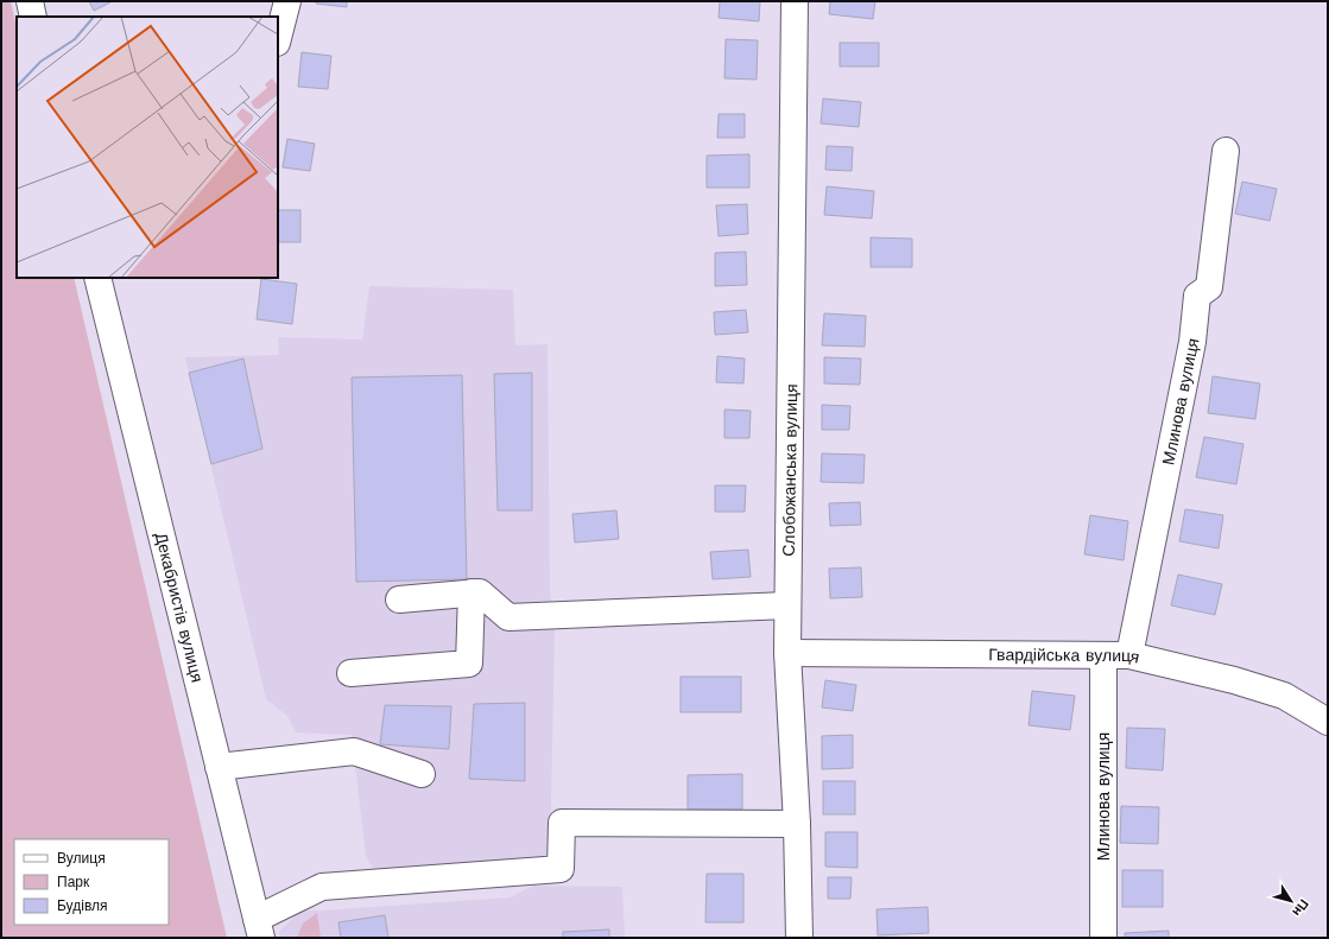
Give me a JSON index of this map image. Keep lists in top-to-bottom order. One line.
{"streets":{"street":["Млинова вулиця","Слобожанська вулиця","Декабристів вулиця","Гвардійська вулиця"]},"crossings":[["Млинова вулиця","Гвардійська вулиця"],["Слобожанська вулиця","Гвардійська вулиця"]],"legend":["Вулиця","Парк","Будівля"],"north":"bottom right"}
